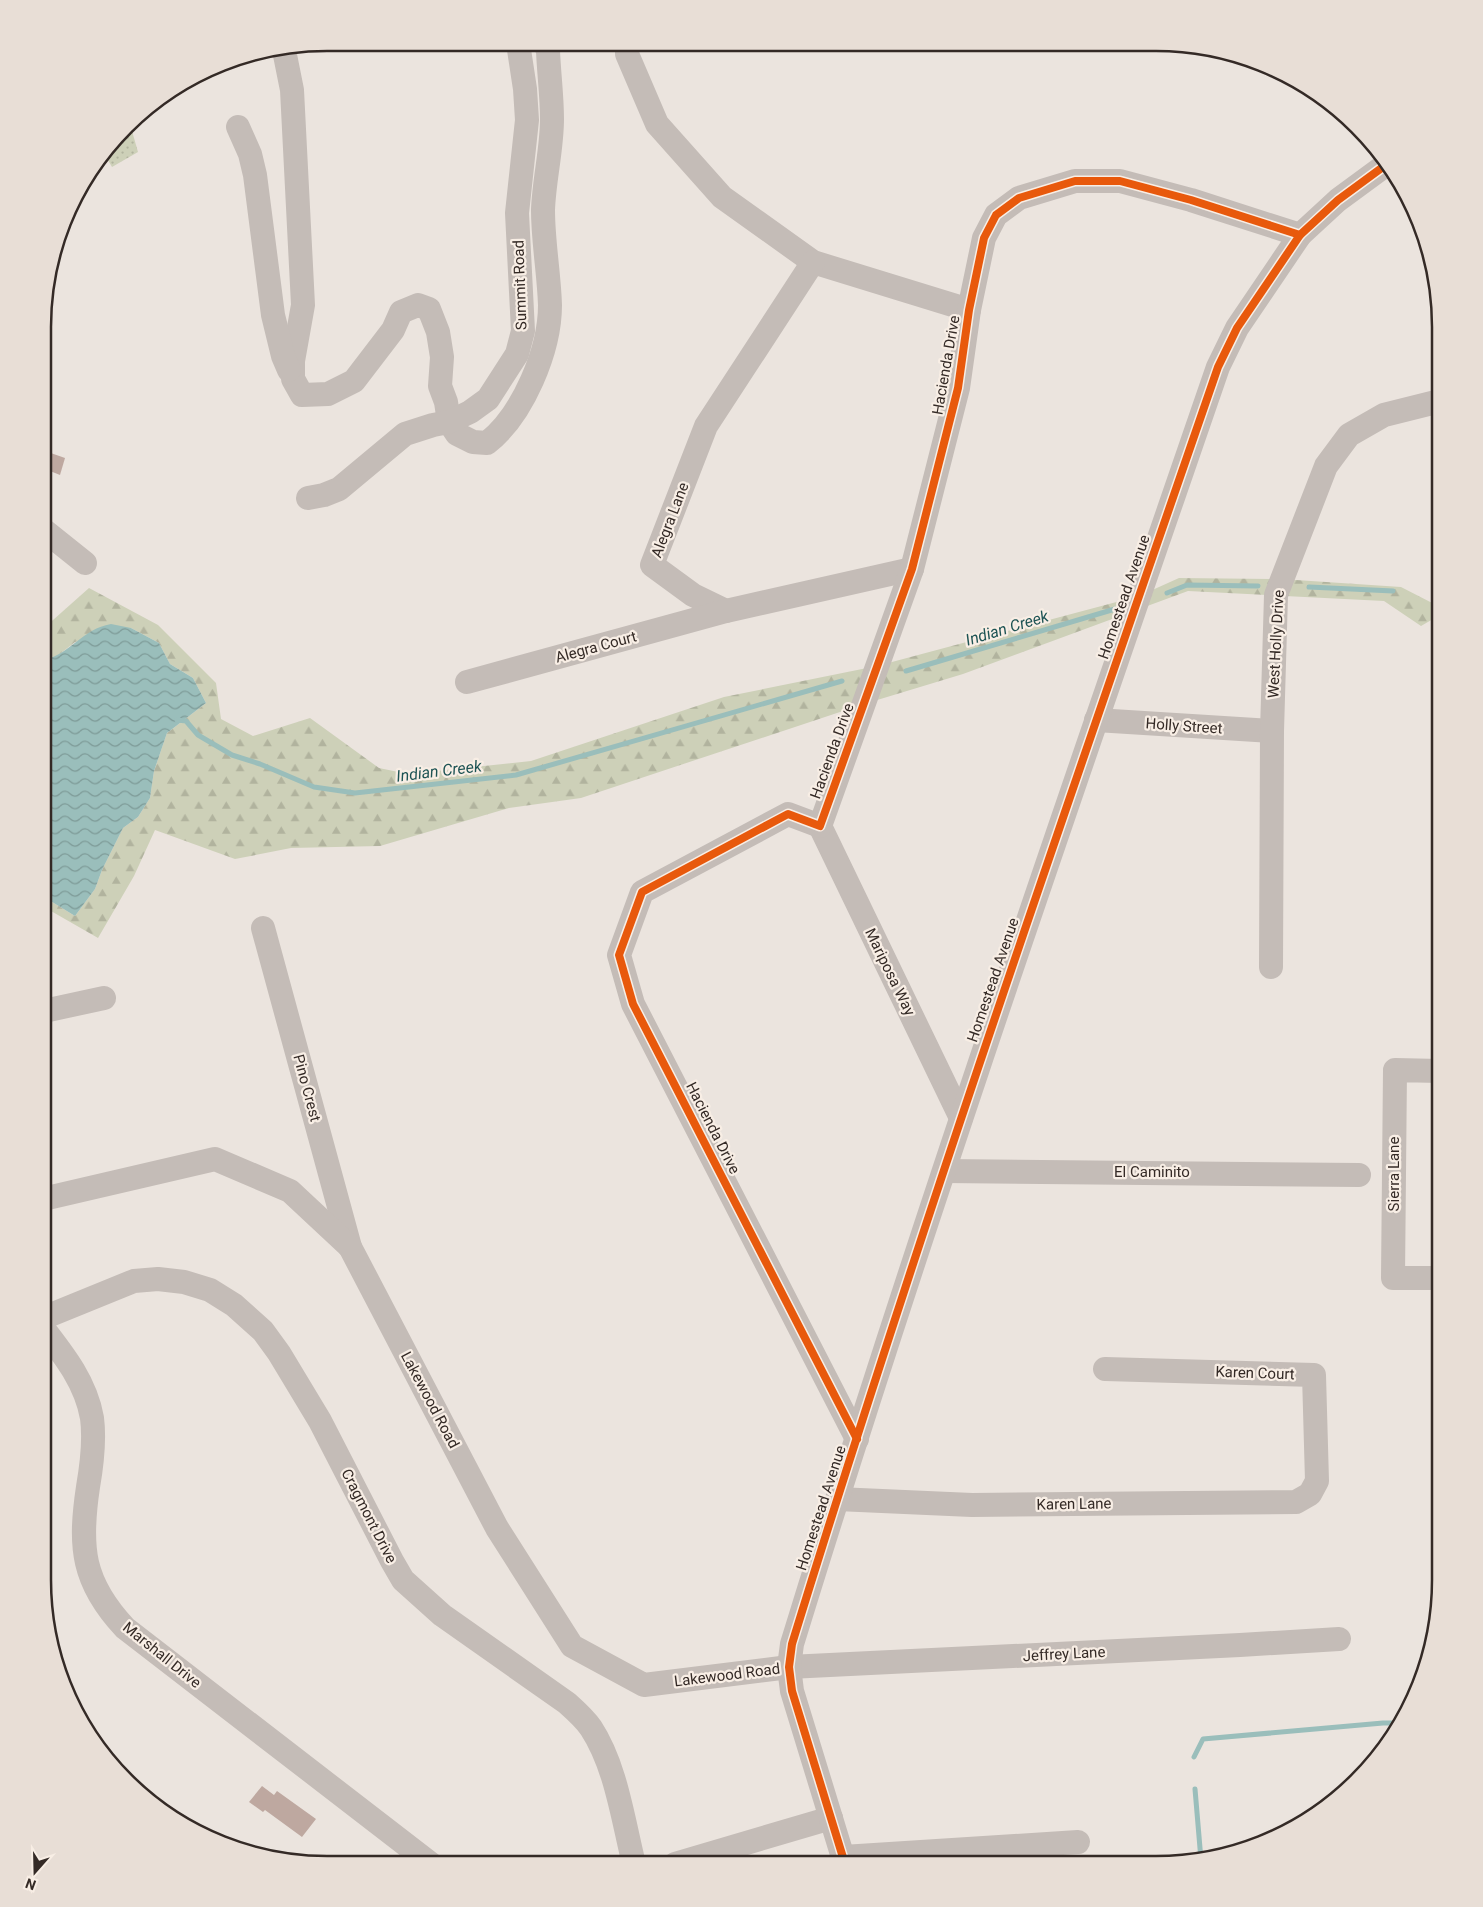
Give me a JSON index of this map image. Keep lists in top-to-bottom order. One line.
{"streets":{"street":["Summit Road","Hacienda Drive","Alegra Lane","Homestead Avenue","West Holly Drive","Alegra Court","Holly Street","Mariposa Way","Pino Crest","El Caminito","Sierra Lane","Karen Court","Lakewood Road","Karen Lane","Cragmont Drive","Jeffrey Lane","Marshall Drive"]},"crossings":[["Hacienda Drive","Homestead Avenue"],["Hacienda Drive","Mariposa Way"],["Alegra Lane","Alegra Court"],["Homestead Avenue","Holly Street"],["Homestead Avenue","Mariposa Way"],["Homestead Avenue","El Caminito"],["Homestead Avenue","Lakewood Road"],["Homestead Avenue","Karen Lane"],["Homestead Avenue","Jeffrey Lane"],["West Holly Drive","Holly Street"],["Pino Crest","Lakewood Road"],["Karen Court","Karen Lane"],["Lakewood Road","Jeffrey Lane"]],"water":["Indian Creek"],"north":"bottom"}
